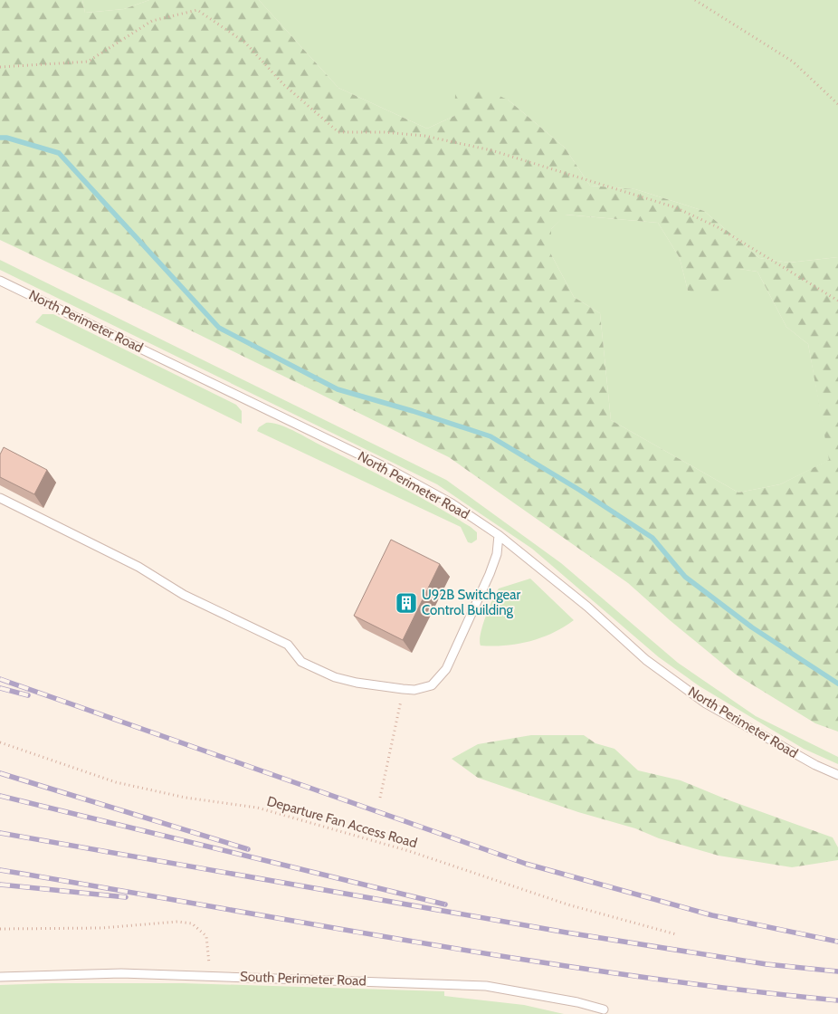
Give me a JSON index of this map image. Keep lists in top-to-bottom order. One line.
{"streets":{"lane":["North Perimeter Road","South Perimeter Road"],"path":["Departure Fan Access Road"]},"places":{"building":["U92B Switchgear Control Building"]}}
